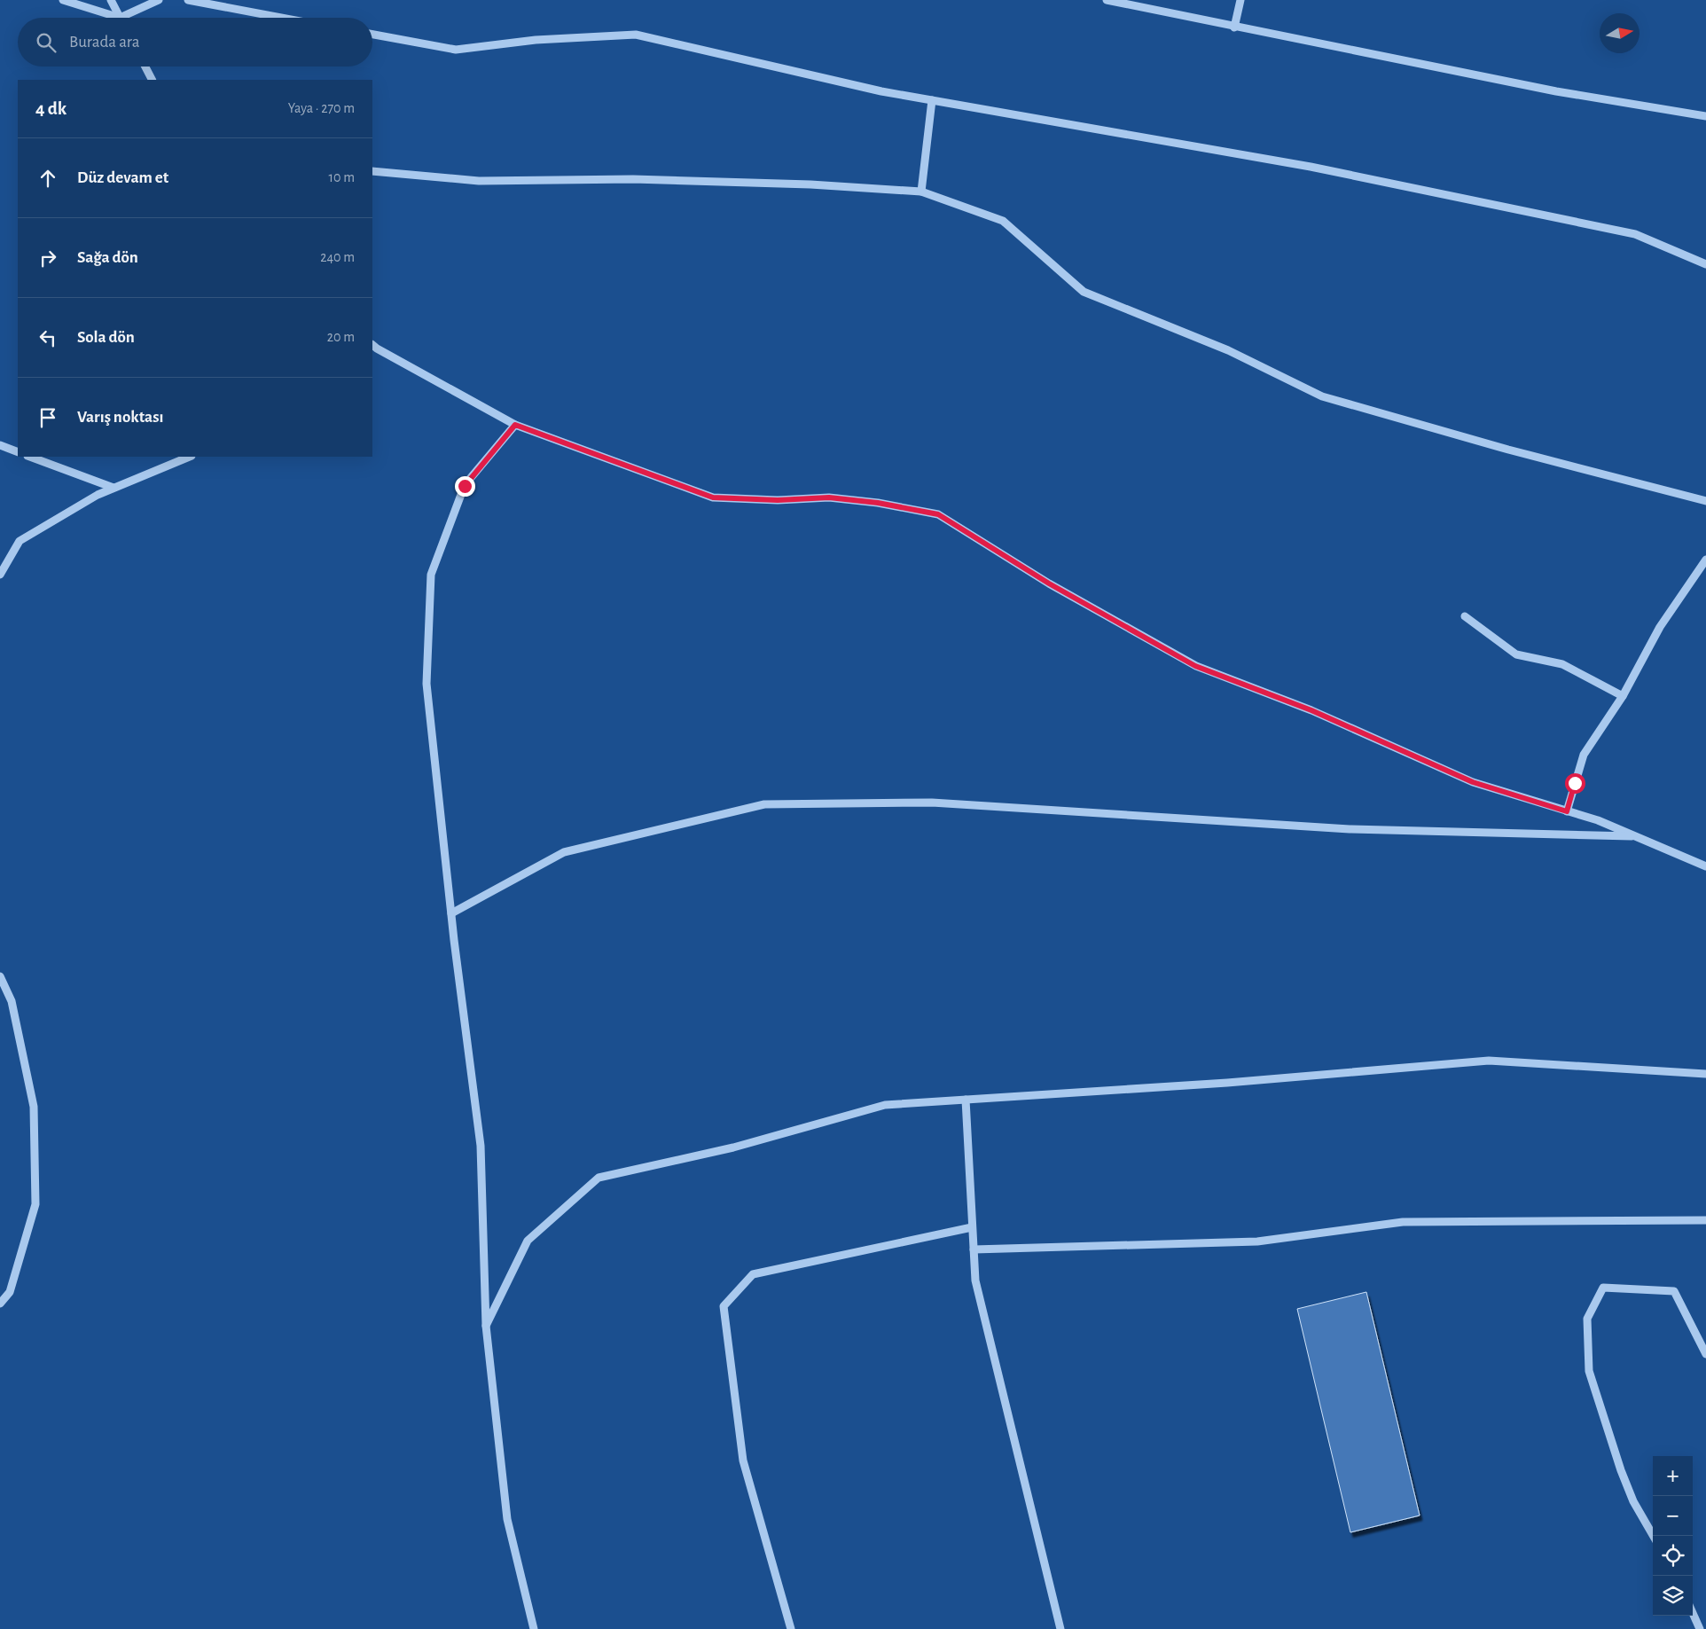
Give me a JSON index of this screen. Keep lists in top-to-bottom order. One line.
{"north":"right","page":{"search":"Burada ara","heading":["4 dk","Yaya · 270 m"],"list":[["Düz devam et","10 m"],["Sağa dön","240 m"],["Sola dön","20 m"],"Varış noktası"],"map_buttons":["+","−"]}}
